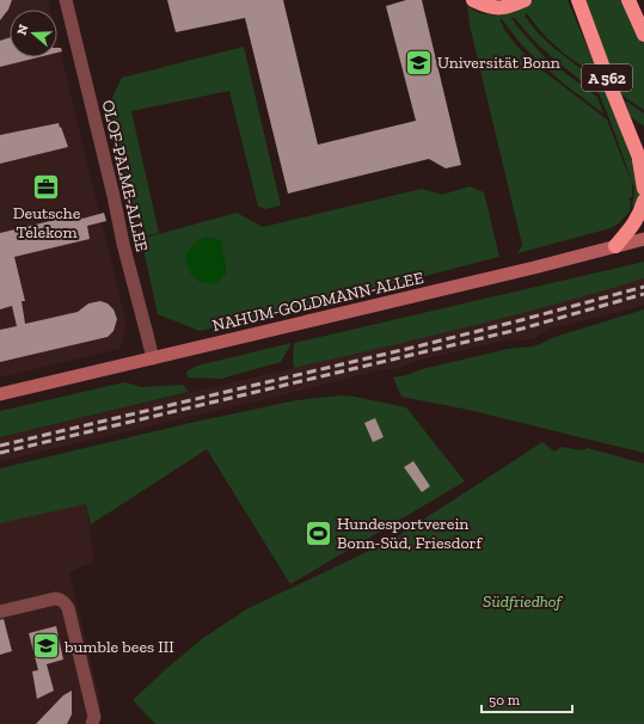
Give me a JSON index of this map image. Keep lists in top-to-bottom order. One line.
{"streets":{"highway":["A 562"],"main road":["NAHUM-GOLDMANN-ALLEE"],"street":["OLOF-PALME-ALLEE"]},"crossings":[["OLOF-PALME-ALLEE","NAHUM-GOLDMANN-ALLEE"]],"parks":["Südfriedhof"],"places":{"school or university":["Universität Bonn","bumble bees III"],"office":["Deutsche Telekom"],"sports":["Hundesportverein Bonn-Süd, Friesdorf"]},"scale_bar":"50 m","north":"left"}
